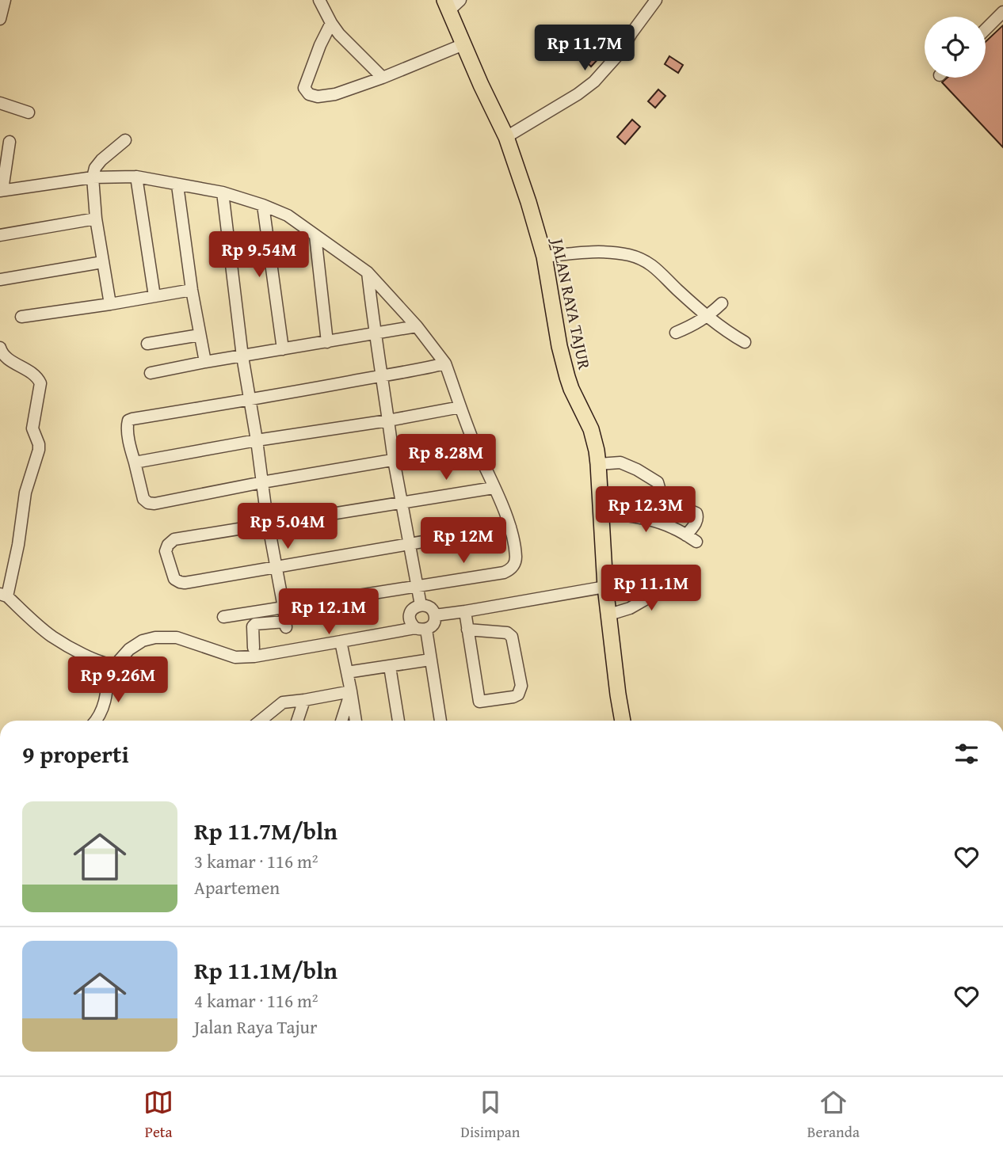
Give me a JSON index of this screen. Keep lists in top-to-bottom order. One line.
{"streets":{"main road":["JALAN RAYA TAJUR"]},"page":{"price":["Rp 11.7M","Rp 9.54M","Rp 8.28M","Rp 12.3M","Rp 5.04M","Rp 12M","Rp 11.1M","Rp 12.1M","Rp 9.26M"],"heading":"9 properti","list":[{"name":"Rp 11.7M/bln","note":"3 kamar · 116 m² · Apartemen"},{"name":"Rp 11.1M/bln","note":"4 kamar · 116 m² · Jalan Raya Tajur"}],"tabs":["Peta","Disimpan","Beranda"]}}
